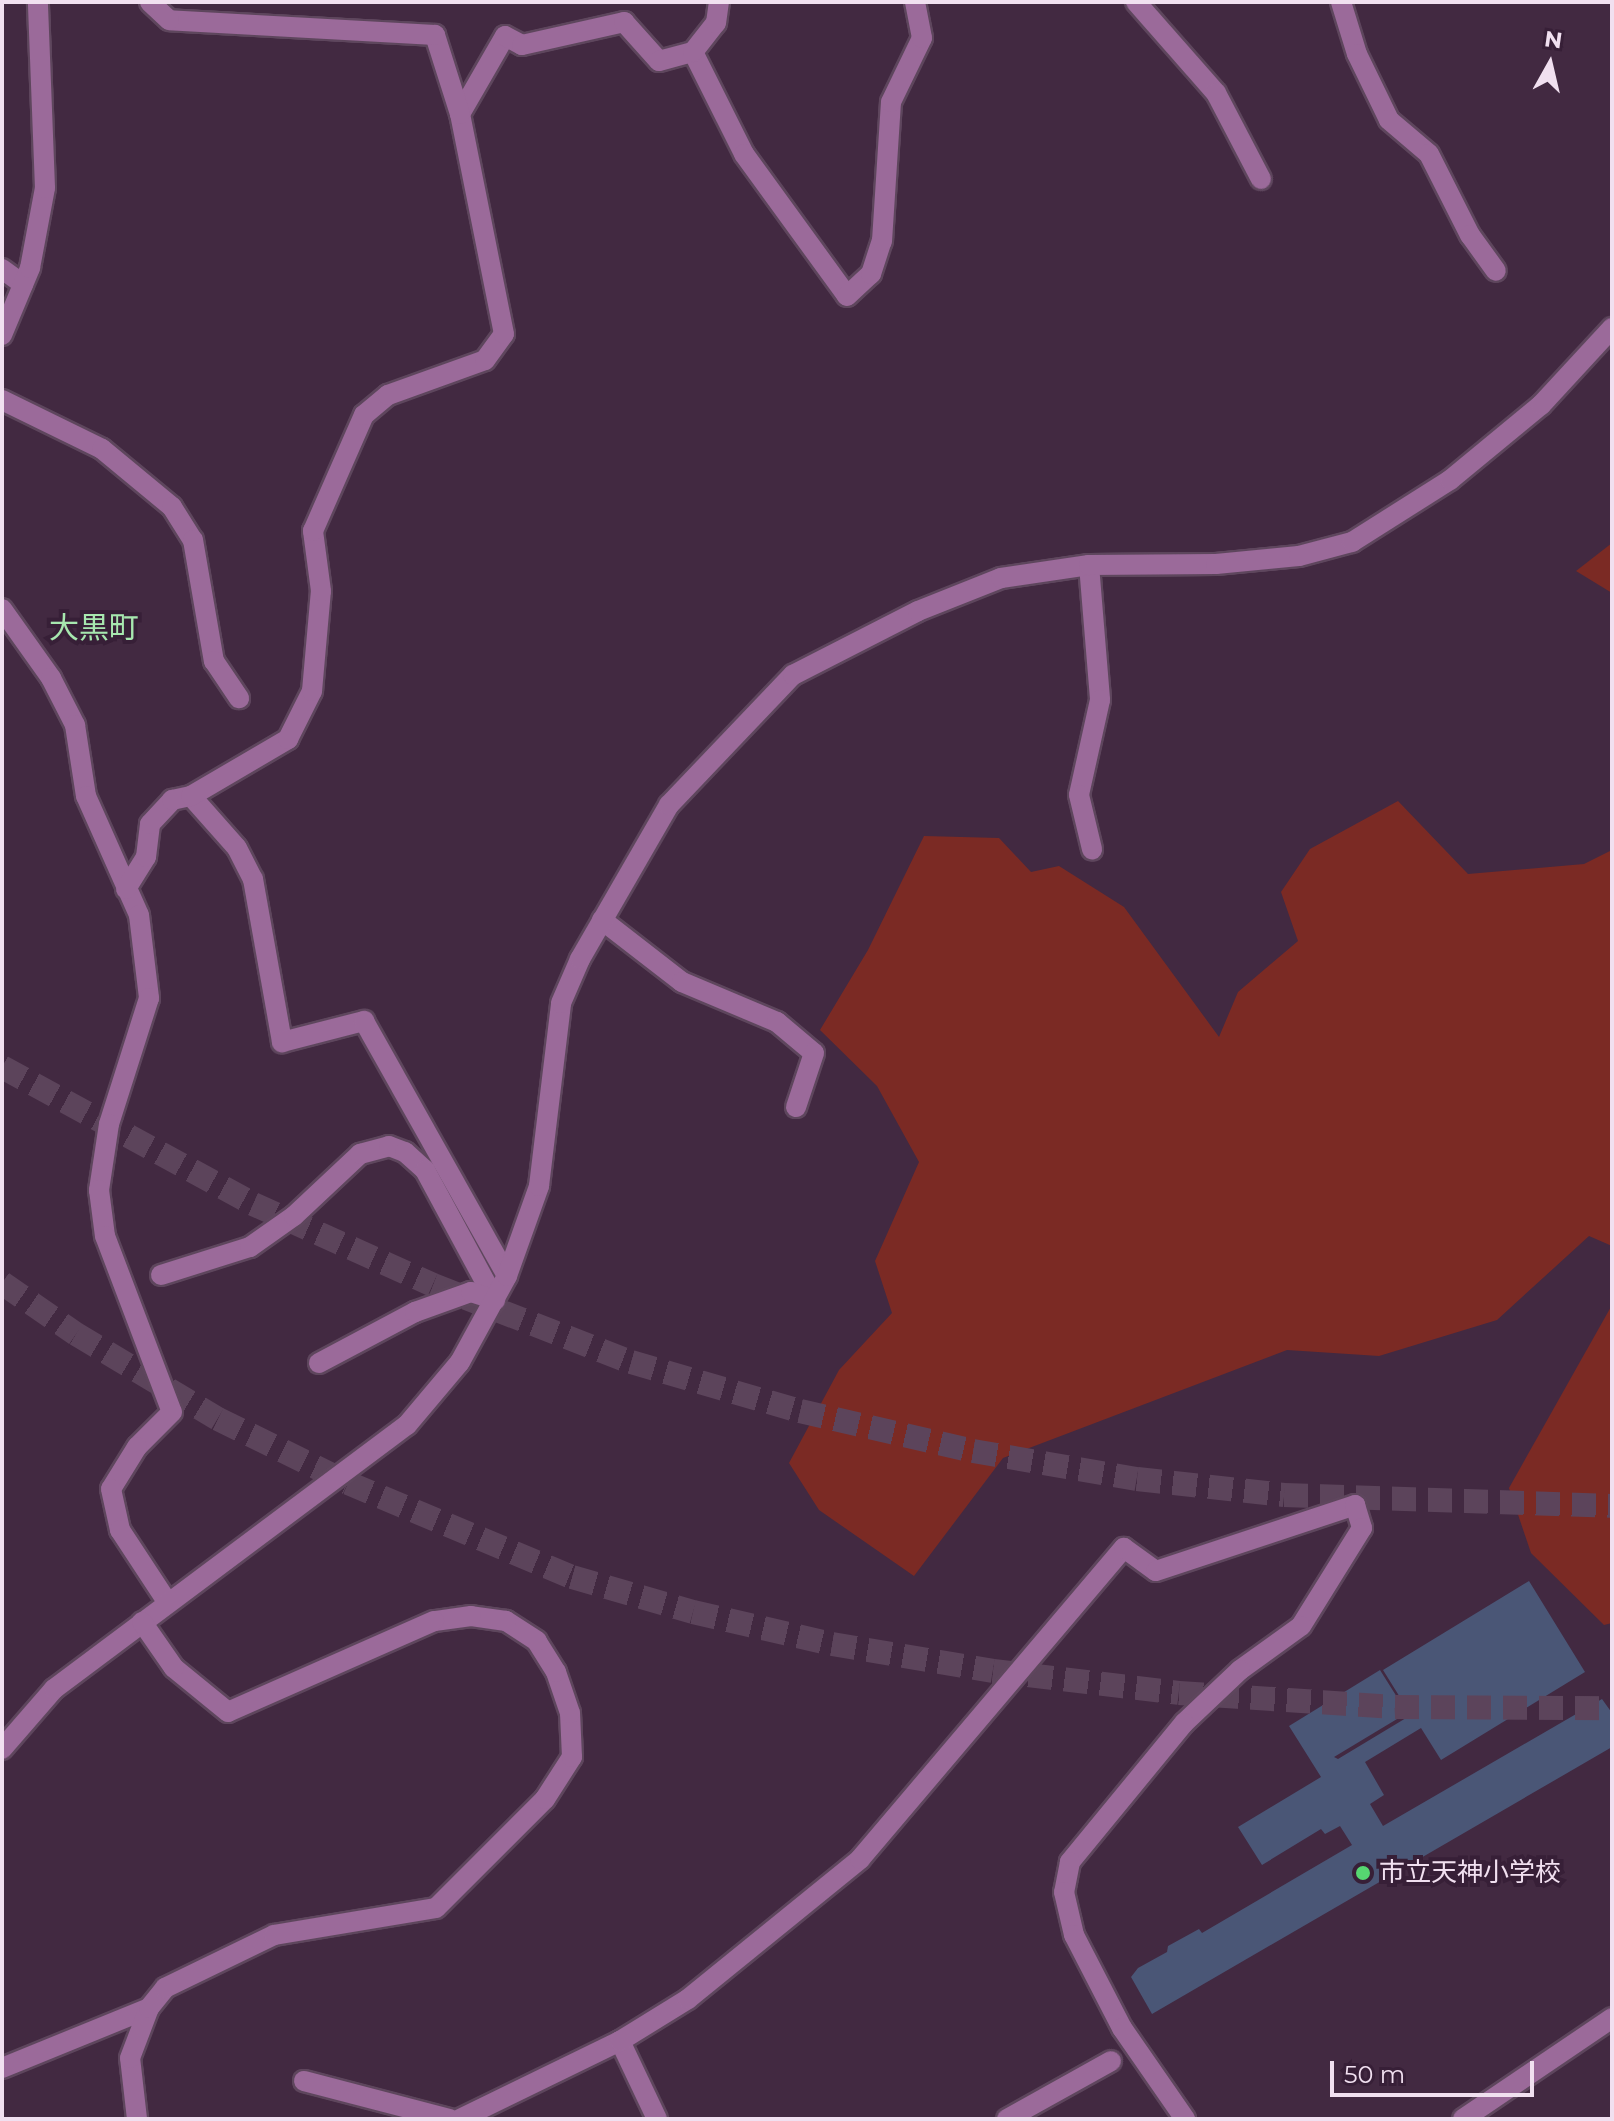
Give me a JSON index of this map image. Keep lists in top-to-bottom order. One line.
{"districts":["大黒町"],"places":["市立天神小学校"],"scale_bar":"50 m","north":"top"}
